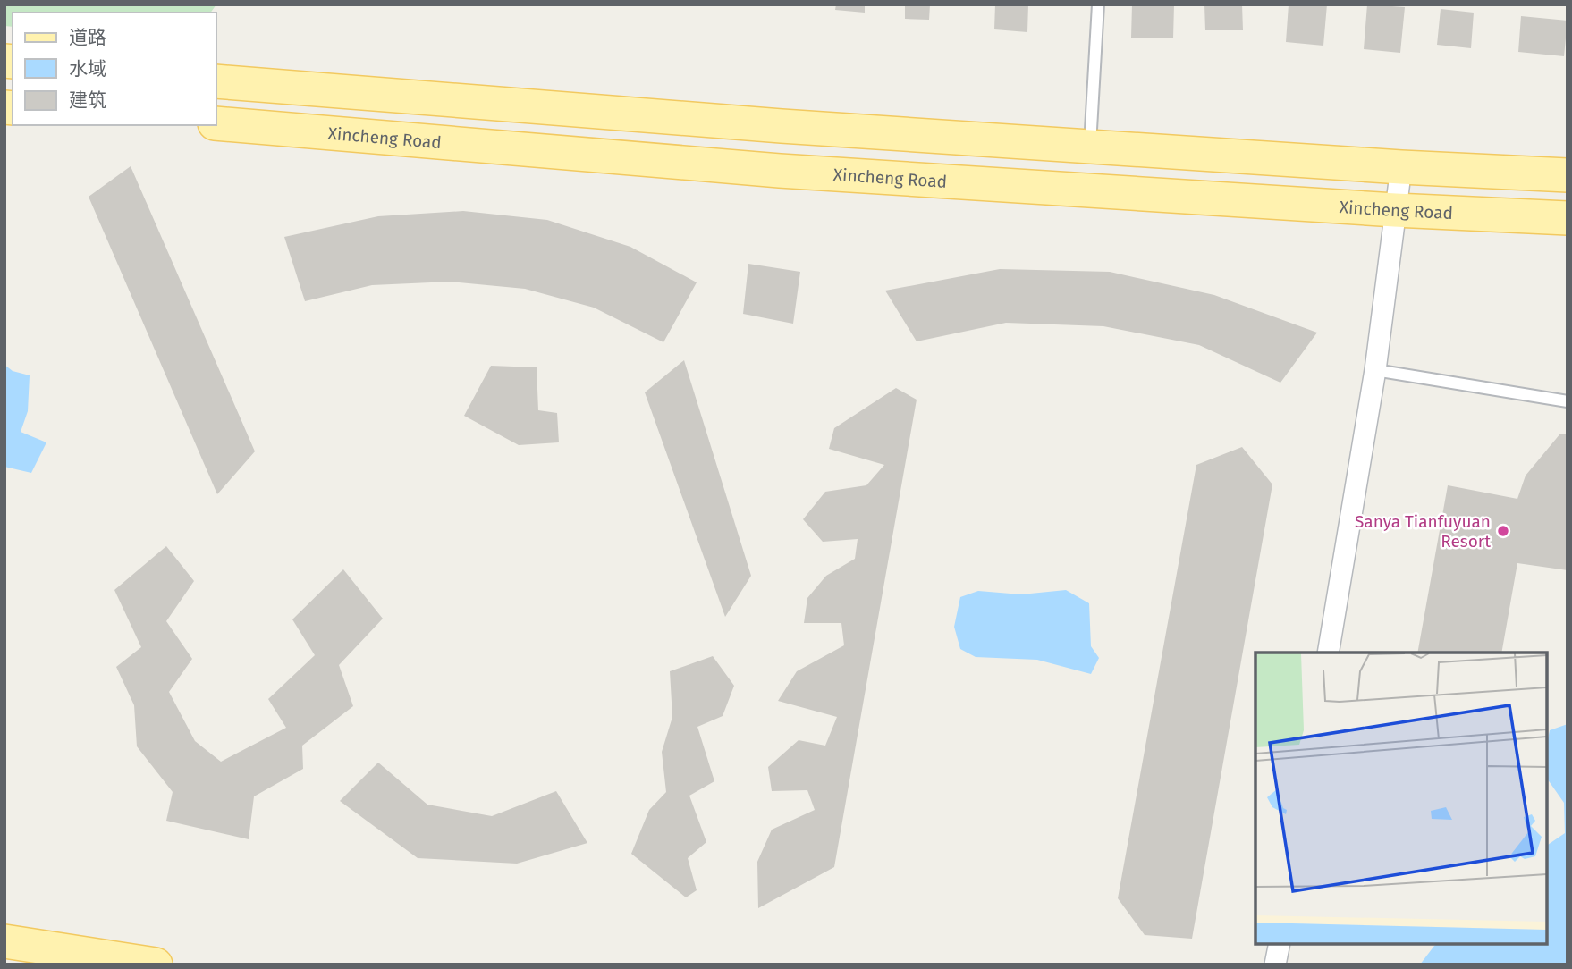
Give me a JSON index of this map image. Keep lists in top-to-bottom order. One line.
{"streets":{"main road":["Xincheng Road"]},"places":["Sanya Tianfuyuan Resort"],"legend":["道路","水域","建筑"]}
